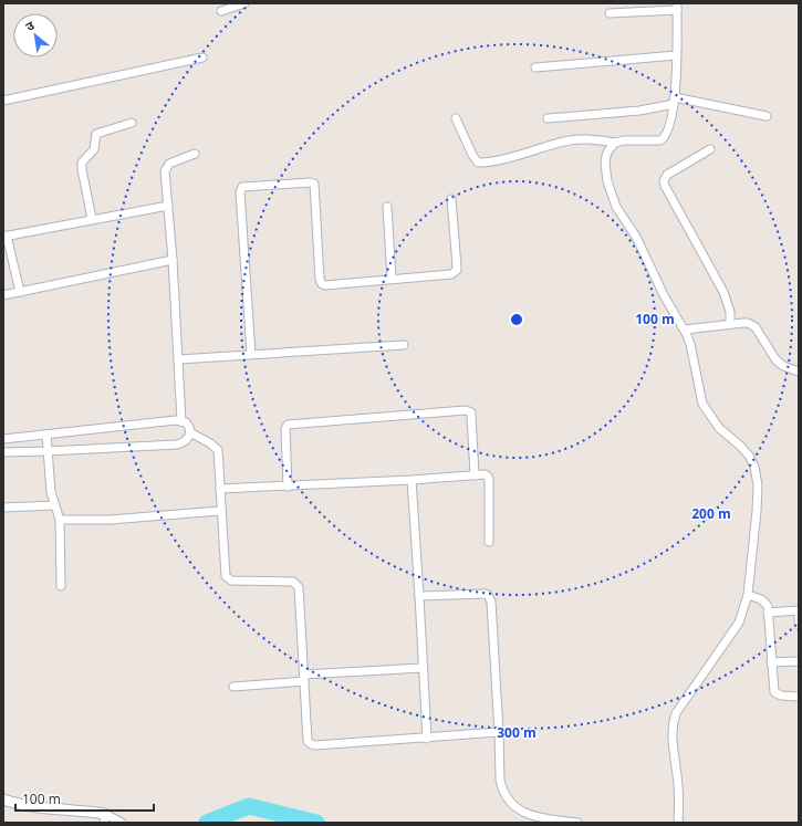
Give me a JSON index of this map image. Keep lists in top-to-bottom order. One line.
{"scale_bar":"100 m","north":"top left","rings":["100 m","200 m","300 m"]}
